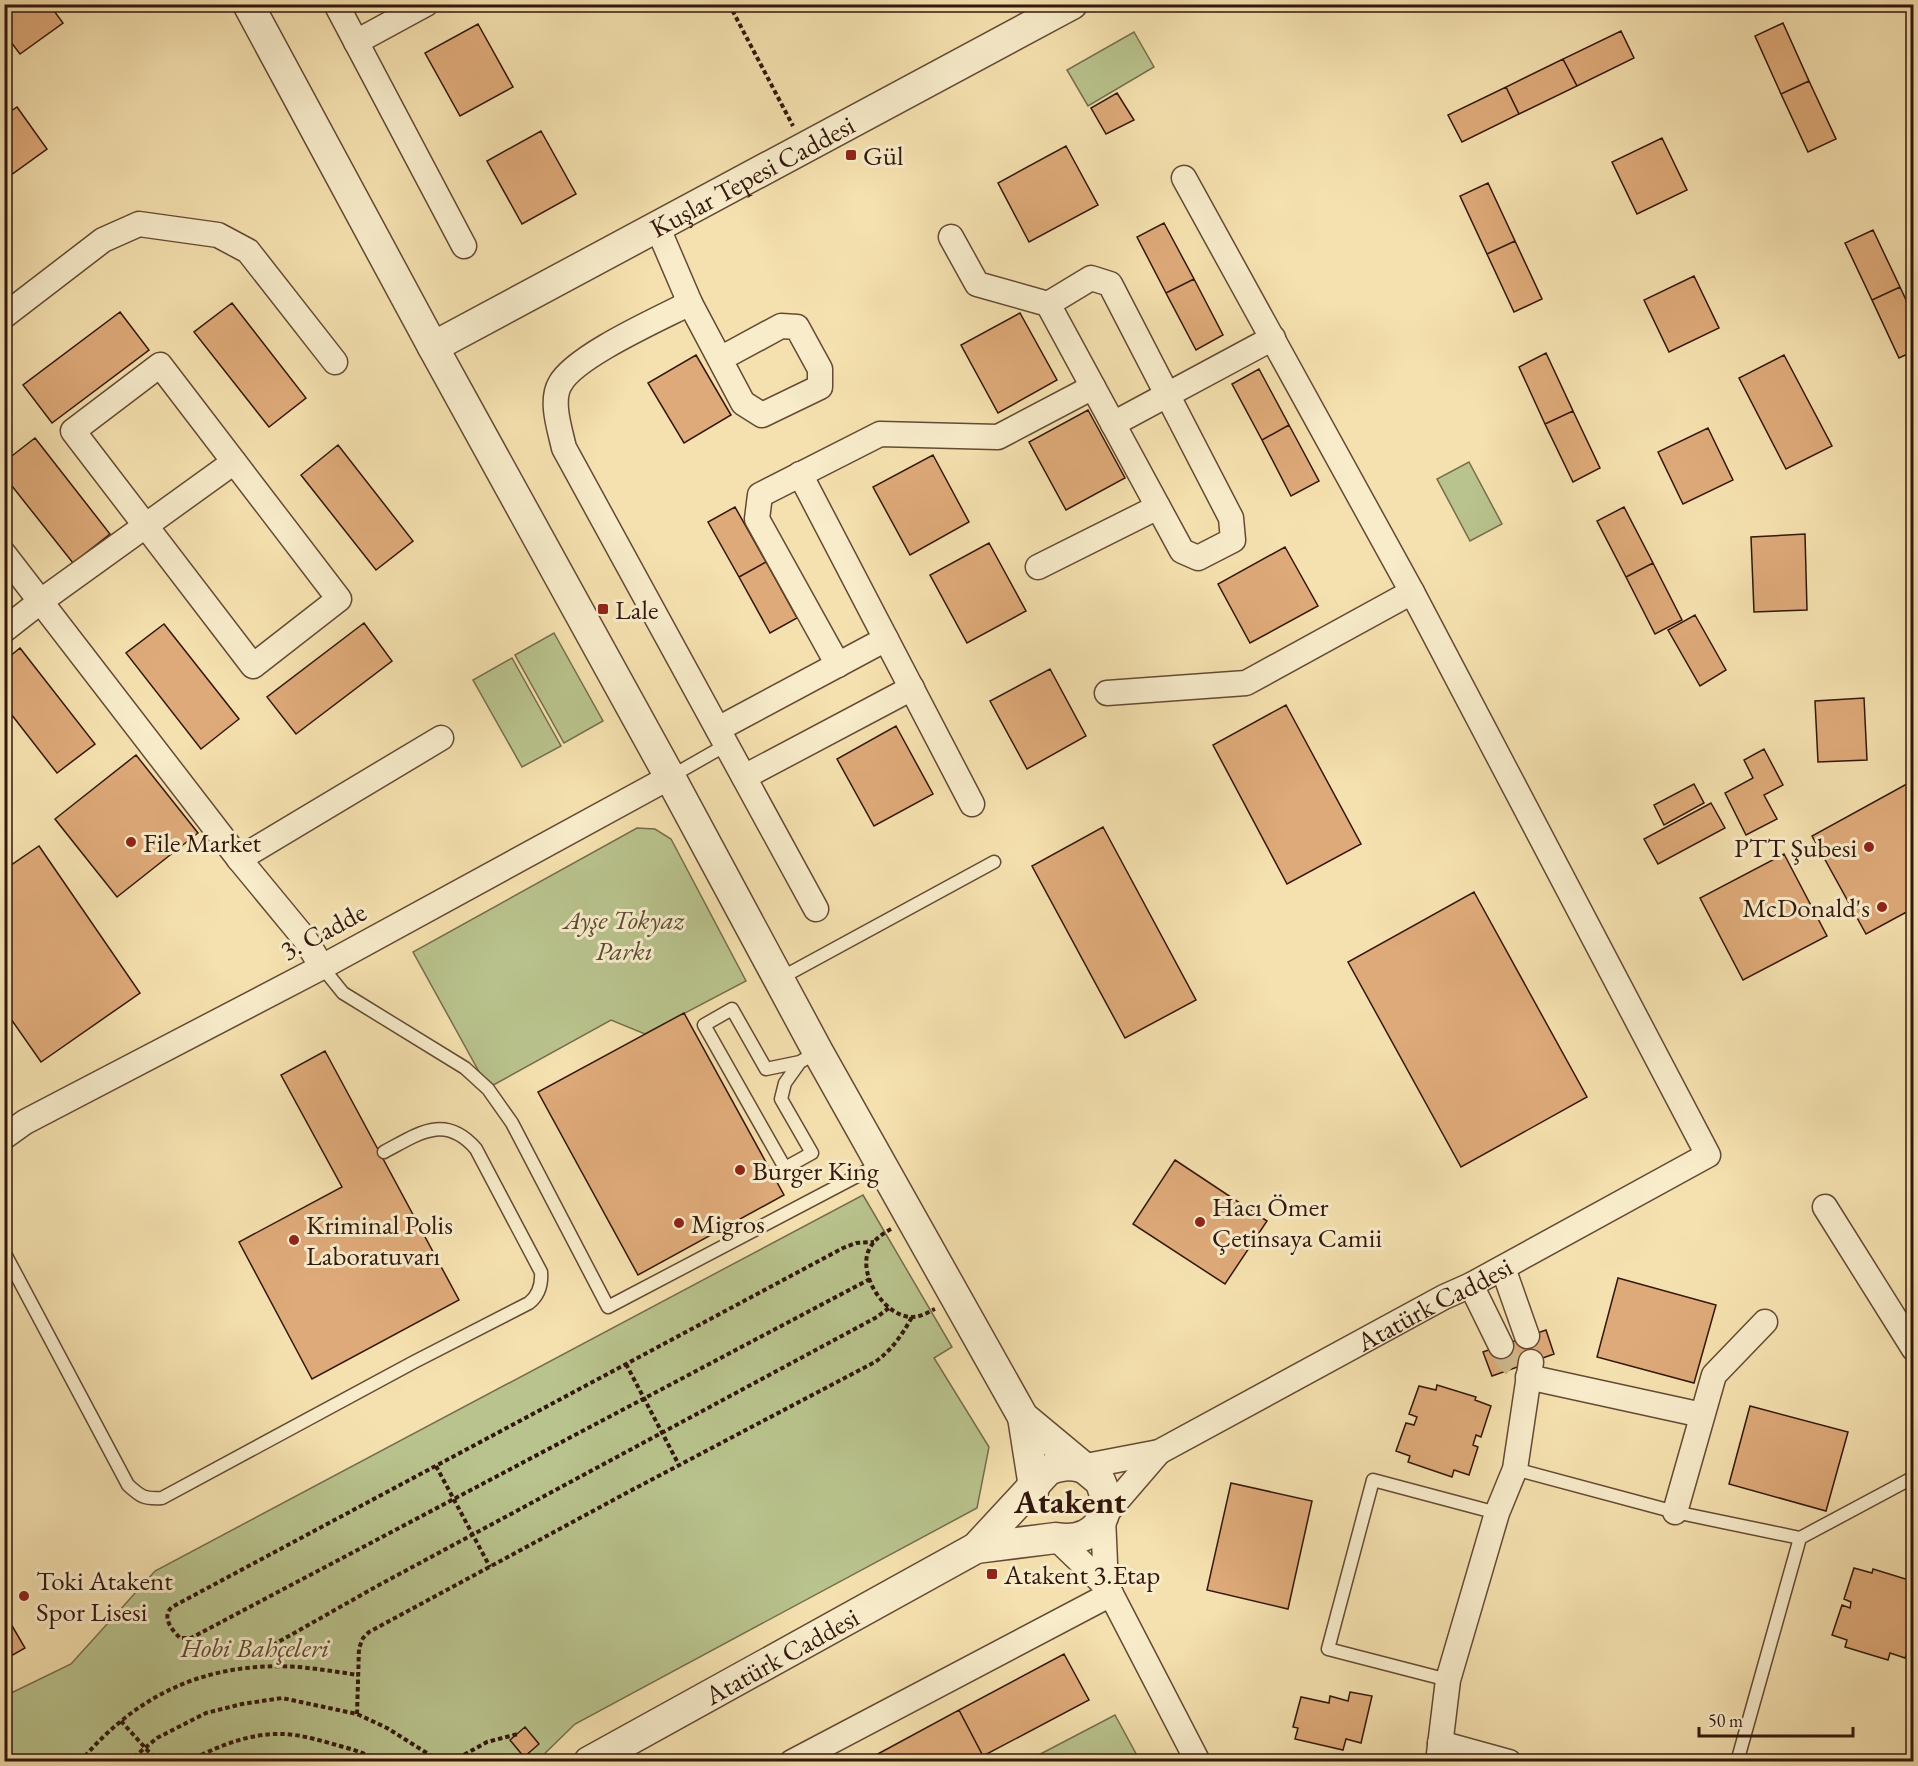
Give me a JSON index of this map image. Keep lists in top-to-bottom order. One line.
{"streets":{"street":["Kuşlar Tepesi Caddesi","3. Cadde","Atatürk Caddesi"]},"districts":["Atakent"],"parks":["Ayşe Tokyaz Parkı","Hobi Bahçeleri"],"places":{"transit":["Gül","Lale","Atakent 3.Etap"],"other":["File Market","PTT Şubesi","McDonald's","Burger King","Hacı Ömer Çetinsaya Camii","Migros","Kriminal Polis Laboratuvarı","Toki Atakent Spor Lisesi"]},"scale_bar":"50 m"}
